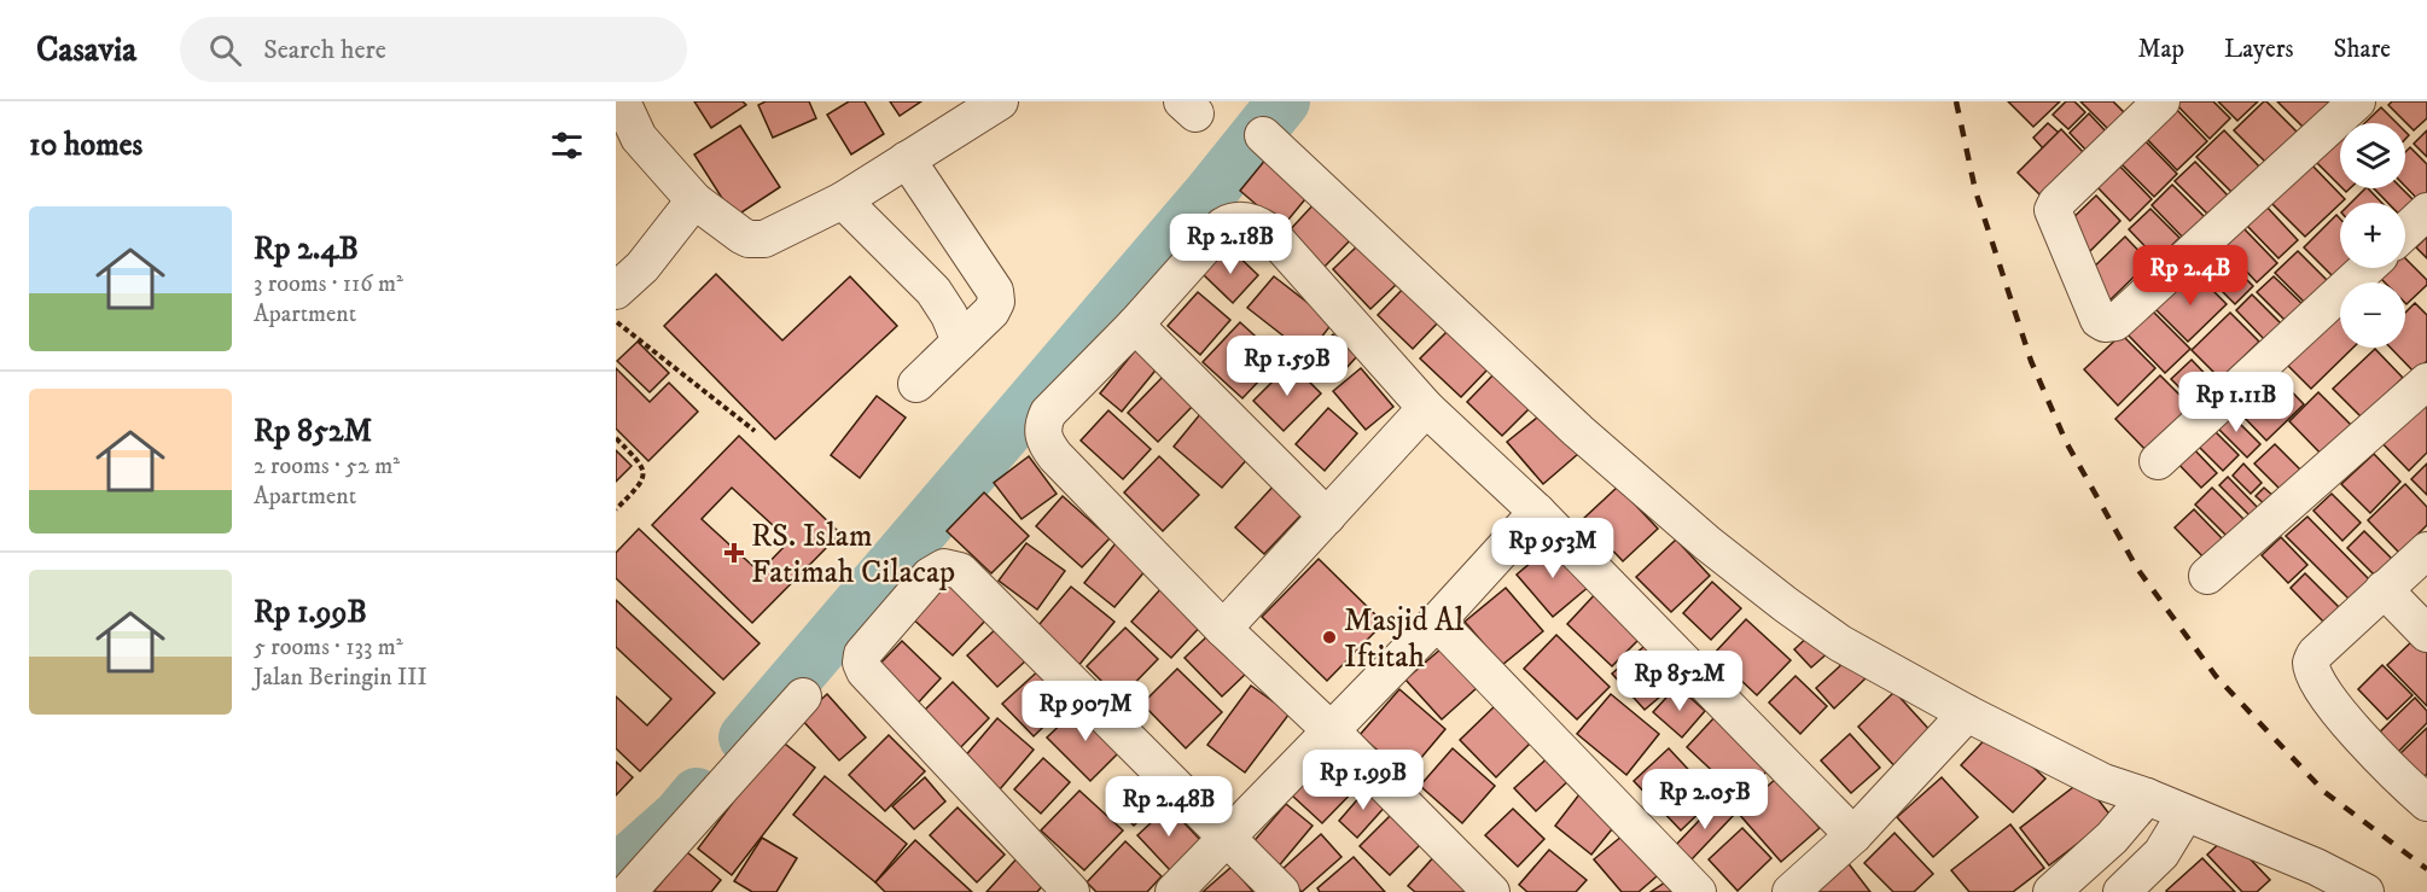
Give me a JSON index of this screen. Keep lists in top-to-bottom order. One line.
{"places":{"health":["RS. Islam Fatimah Cilacap"],"other":["Masjid Al Iftitah"]},"page":{"header":"Casavia","search":"Search here","nav":["Map","Layers","Share"],"heading":"10 homes","map_buttons":["+","−"],"list":[{"name":"Rp 2.4B","note":"3 rooms · 116 m² · Apartment"},{"name":"Rp 852M","note":"2 rooms · 52 m² · Apartment"},{"name":"Rp 1.99B","note":"5 rooms · 133 m² · Jalan Beringin III"}],"price":["Rp 2.18B","Rp 2.4B","Rp 1.59B","Rp 1.11B","Rp 953M","Rp 852M","Rp 907M","Rp 1.99B","Rp 2.05B","Rp 2.48B"]}}
